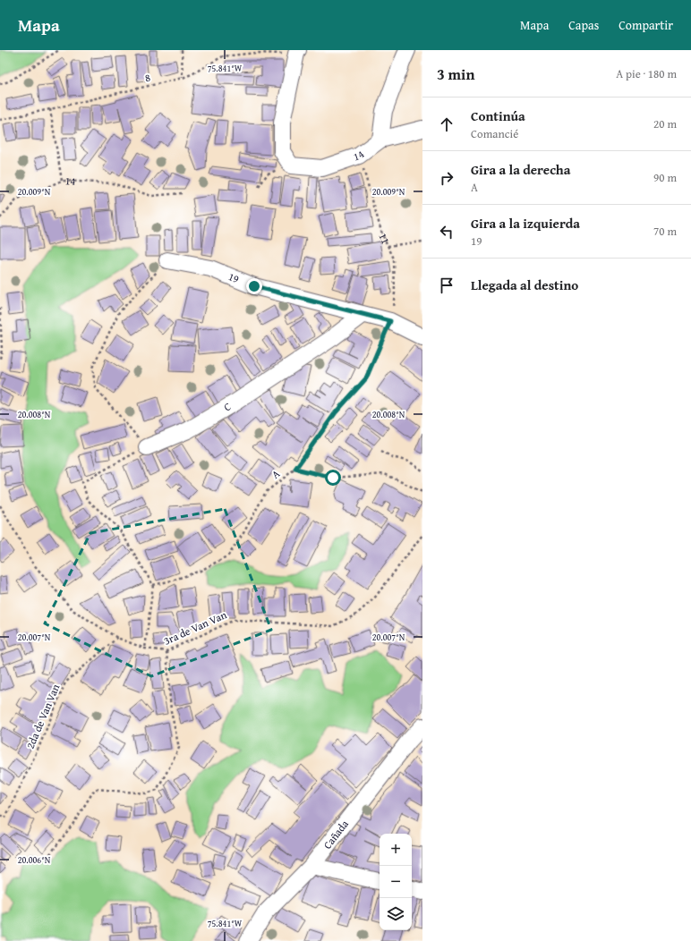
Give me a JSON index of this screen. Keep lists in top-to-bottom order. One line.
{"streets":{"street":["14","19","C","Cañada"],"path":["8","11","A","3ra de Van Van","2da de Van Van"]},"crossings":[["14","11"],["11","19"],["11","A"],["19","C"],["19","A"],["3ra de Van Van","2da de Van Van"]],"page":{"header":"Mapa","nav":["Mapa","Capas","Compartir"],"heading":["3 min","A pie · 180 m"],"list":[["Continúa","Comancié","20 m"],["Gira a la derecha","A","90 m"],["Gira a la izquierda","19","70 m"],"Llegada al destino"],"map_buttons":["+","−"]},"coordinates":["75.841°W","20.009°N","20.008°N","20.007°N","20.006°N"]}
